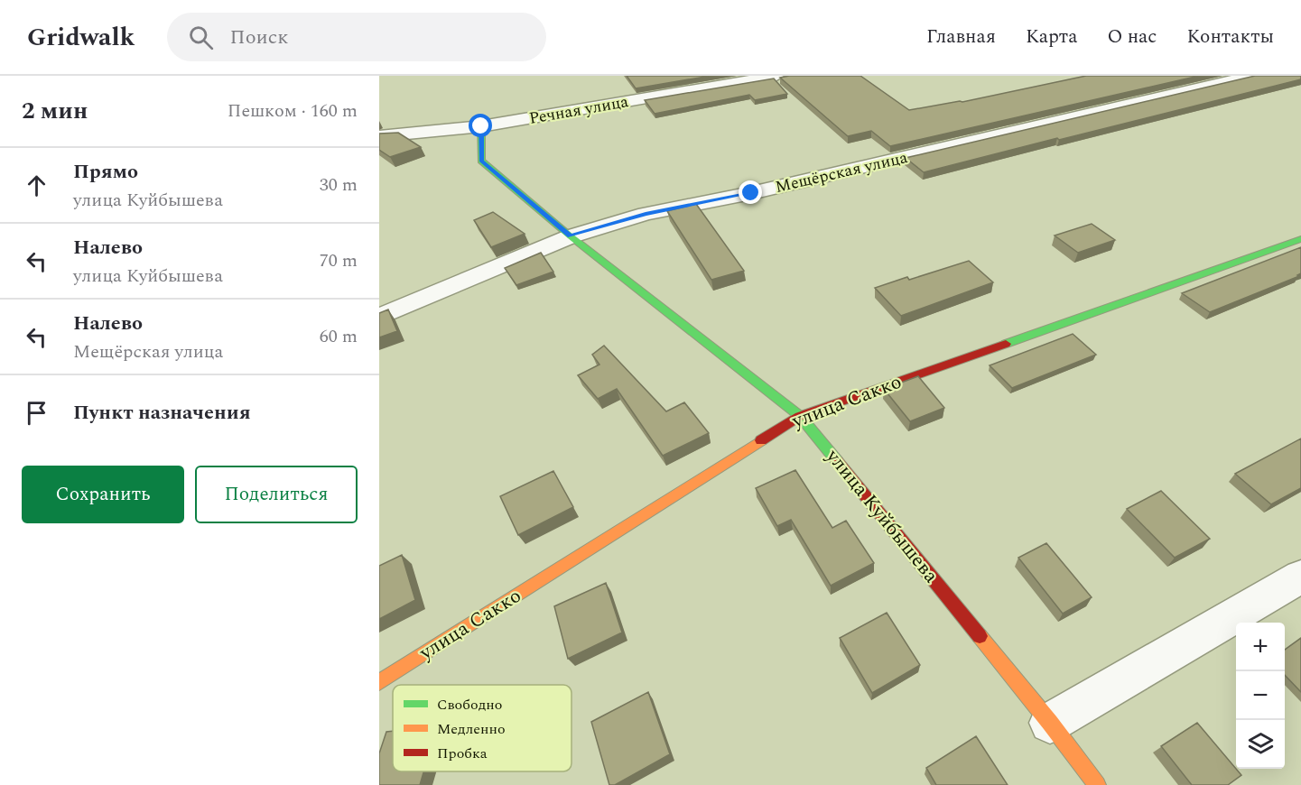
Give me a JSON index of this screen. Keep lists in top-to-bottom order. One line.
{"streets":{"street":["Речная улица","Мещёрская улица","улица Сакко","улица Куйбышева"]},"crossings":[["Речная улица","улица Куйбышева"],["Мещёрская улица","улица Куйбышева"],["улица Сакко","улица Куйбышева"]],"legend":["Свободно","Медленно","Пробка"],"page":{"header":"Gridwalk","search":"Поиск","nav":["Главная","Карта","О нас","Контакты"],"heading":["2 мин","Пешком · 160 m"],"list":[["Прямо","улица Куйбышева","30 m"],["Налево","улица Куйбышева","70 m"],["Налево","Мещёрская улица","60 m"],"Пункт назначения"],"buttons":["Сохранить","Поделиться"],"map_buttons":["+","−"]}}
